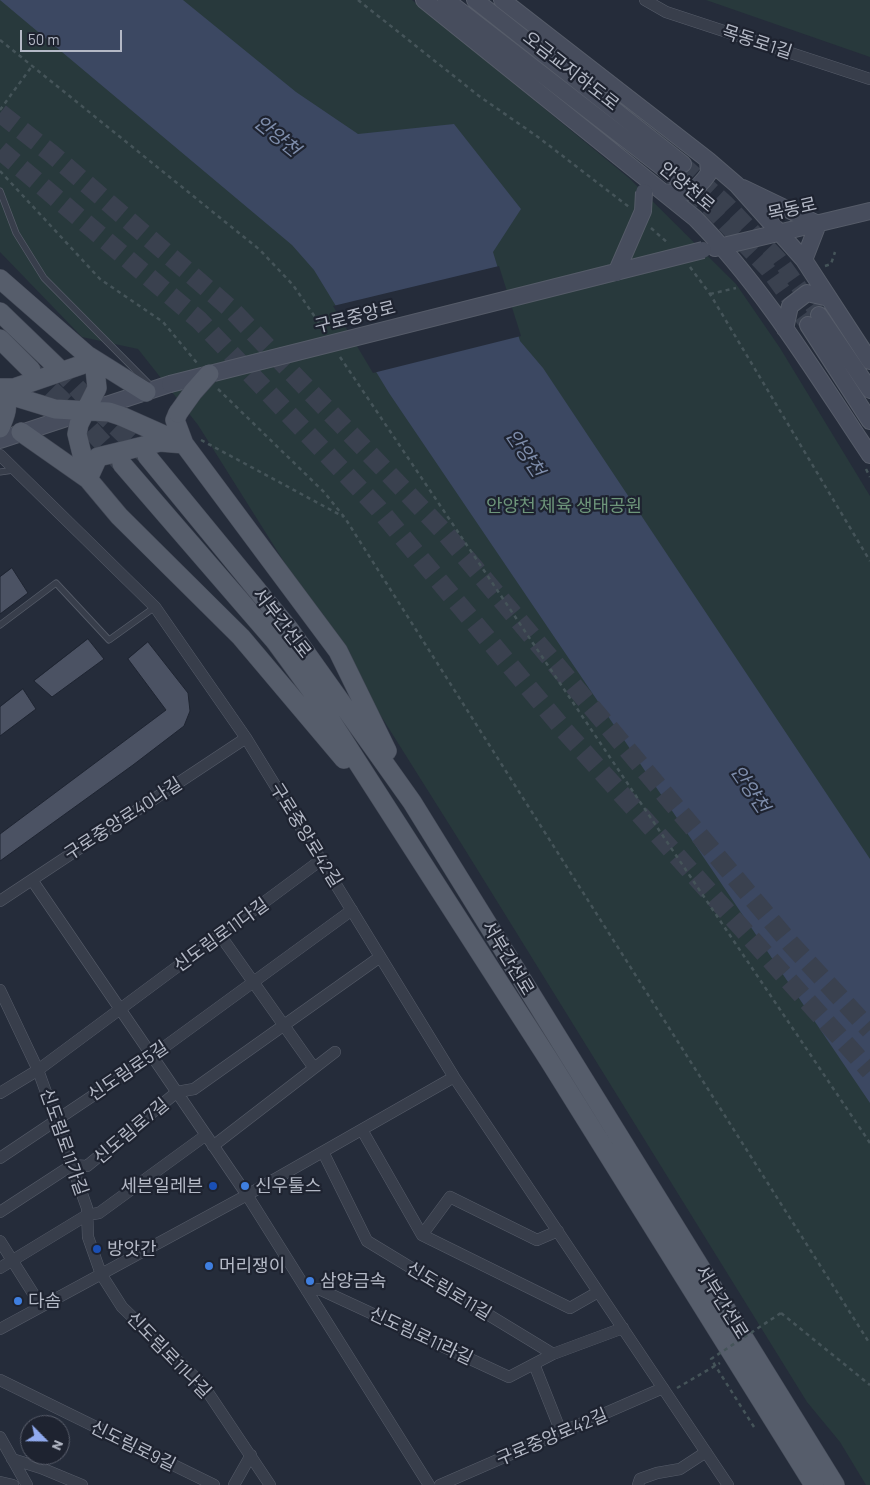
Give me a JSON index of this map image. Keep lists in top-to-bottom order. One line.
{"streets":{"main road":["오금교지하도로","안양천로","목동로","구로중앙로","서부간선로"],"street":["목동로1길","구로중앙로40나길","구로중앙로42길","신도림로11다길","신도림로5길","신도림로7길","신도림로11가길","신도림로11길","신도림로11라길","신도림로11나길","신도림로9길"]},"crossings":[["안양천로","목동로"],["안양천로","구로중앙로"],["목동로","구로중앙로"],["구로중앙로40나길","구로중앙로42길"],["구로중앙로42길","신도림로11다길"],["구로중앙로42길","신도림로5길"],["구로중앙로42길","신도림로7길"],["구로중앙로42길","신도림로11길"],["신도림로11다길","신도림로11가길"],["신도림로5길","신도림로11가길"],["신도림로7길","신도림로11가길"],["신도림로11가길","신도림로11나길"],["신도림로11길","신도림로11라길"]],"water":["안양천"],"parks":["안양천 체육 생태공원"],"places":["세븐일레븐","신우툴스","방앗간","머리쟁이","삼양금속","다솜"],"scale_bar":"50 m","north":"bottom right"}
